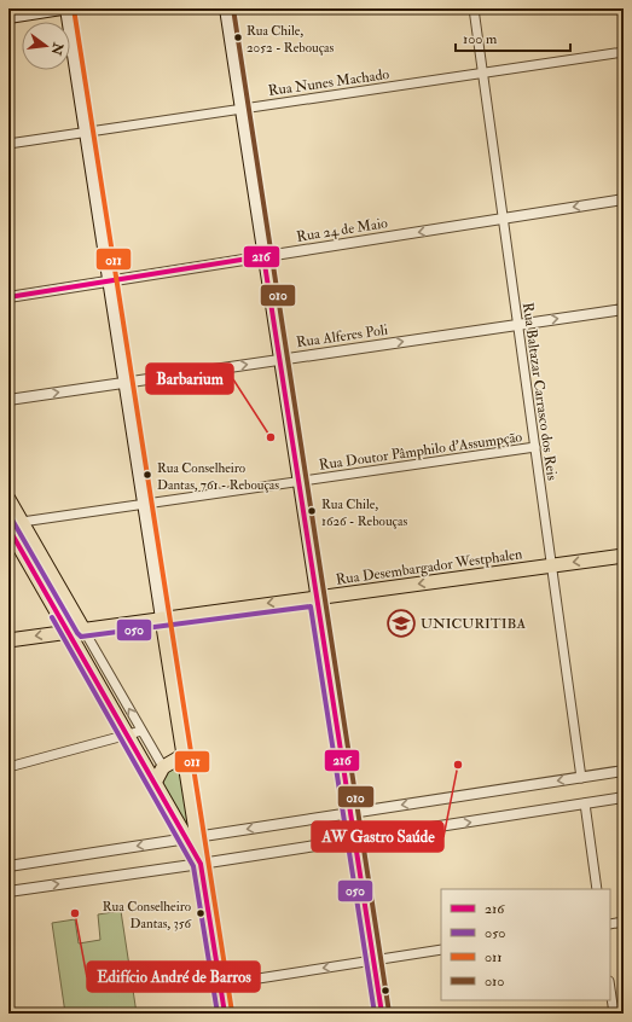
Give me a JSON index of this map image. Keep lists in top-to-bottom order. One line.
{"streets":{"main road":["Rua Desembargador Westphalen"],"street":["Rua Nunes Machado","Rua 24 de Maio","Rua Alferes Poli","Rua Baltazar Carrasco dos Reis","Rua Doutor Pâmphilo d'Assumpção"]},"crossings":[["Rua Nunes Machado","Rua Baltazar Carrasco dos Reis"],["Rua 24 de Maio","Rua Baltazar Carrasco dos Reis"],["Rua Alferes Poli","Rua Baltazar Carrasco dos Reis"],["Rua Baltazar Carrasco dos Reis","Rua Doutor Pâmphilo d'Assumpção"],["Rua Baltazar Carrasco dos Reis","Rua Desembargador Westphalen"]],"one_way":["Rua 24 de Maio","Rua Alferes Poli","Rua Desembargador Westphalen"],"places":{"other":["Rua Chile, 2052 - Rebouças","Barbarium","Rua Conselheiro Dantas, 761 - Rebouças","Rua Chile, 1626 - Rebouças","AW Gastro Saúde","Edifício André de Barros","Rua Conselheiro Dantas, 356"],"school or university":["UNICURITIBA"]},"lines":["transit line 011","transit line 010","transit line 216","transit line 050"],"legend":["216","050","011","010"],"scale_bar":"100 m","north":"right"}
